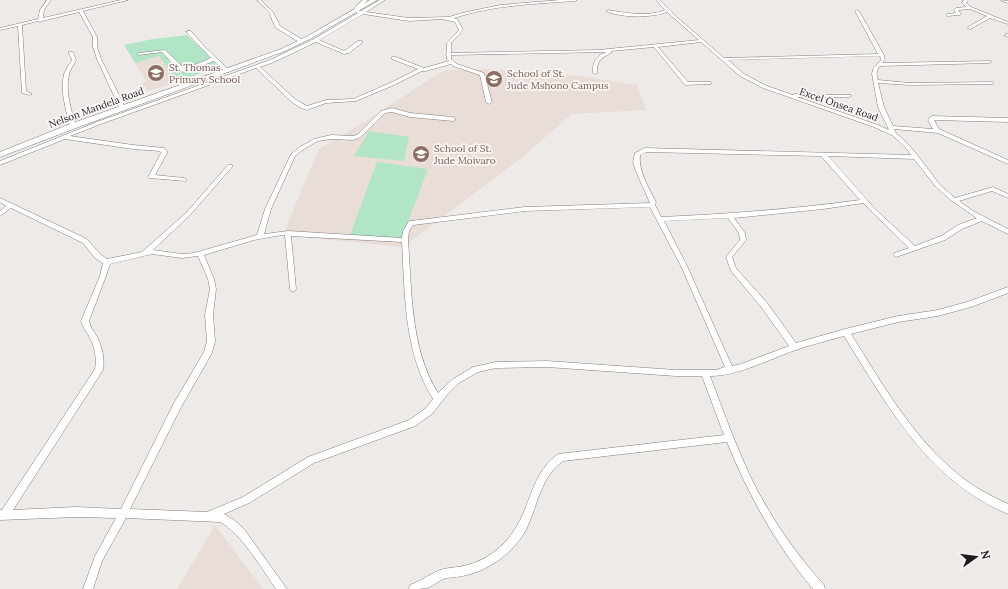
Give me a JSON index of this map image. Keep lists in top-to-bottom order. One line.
{"streets":{"main road":["Nelson Mandela Road"],"street":["Excel Onsea Road"]},"places":{"school or university":["St. Thomas Primary School","School of St. Jude Mshono Campus","School of St. Jude Moivaro"]},"north":"right"}
